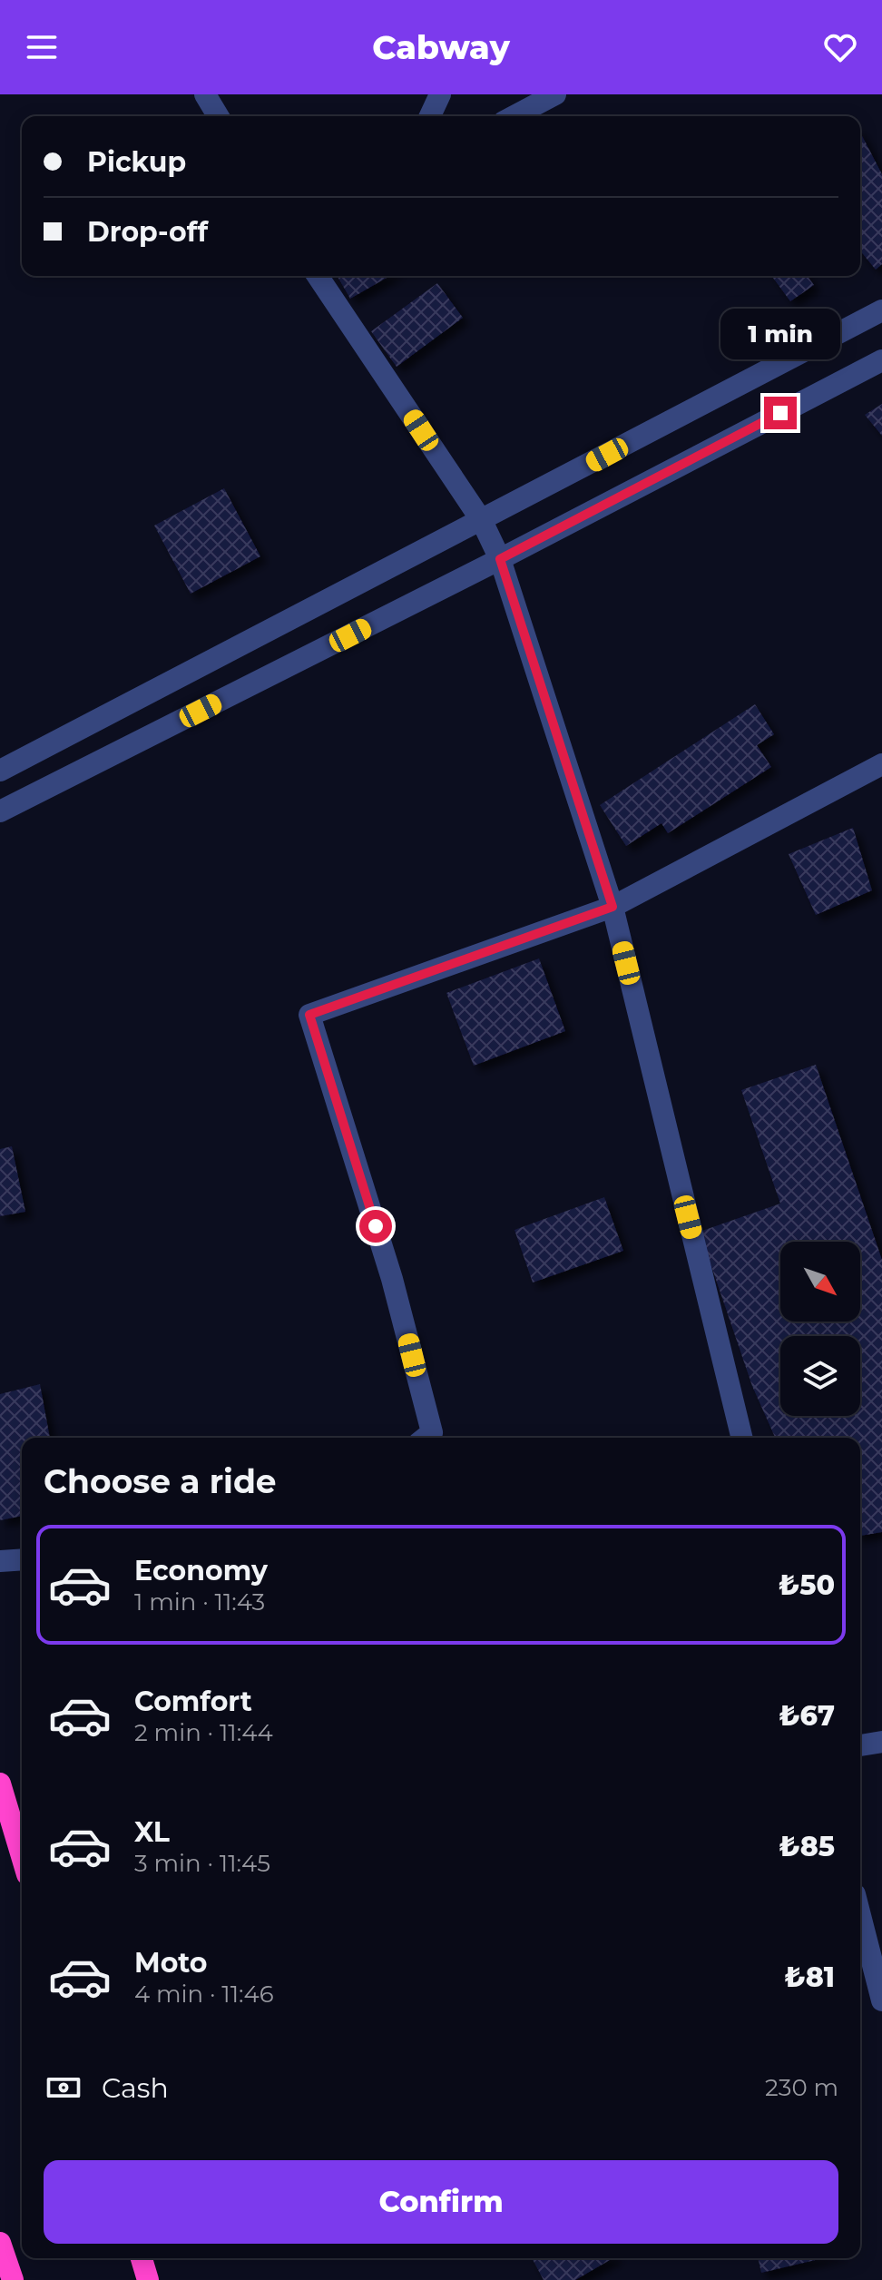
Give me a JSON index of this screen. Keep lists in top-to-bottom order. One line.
{"north":"bottom right","page":{"header":"Cabway","banner":["Pickup","Drop-off"],"bubble":"1 min","heading":"Choose a ride","list":[{"name":"Economy","note":"1 min · 11:43","value":"₺50"},{"name":"Comfort","note":"2 min · 11:44","value":"₺67"},{"name":"XL","note":"3 min · 11:45","value":"₺85"},{"name":"Moto","note":"4 min · 11:46","value":"₺81"}],"pay":["Cash","230 m"],"buttons":"Confirm"}}
